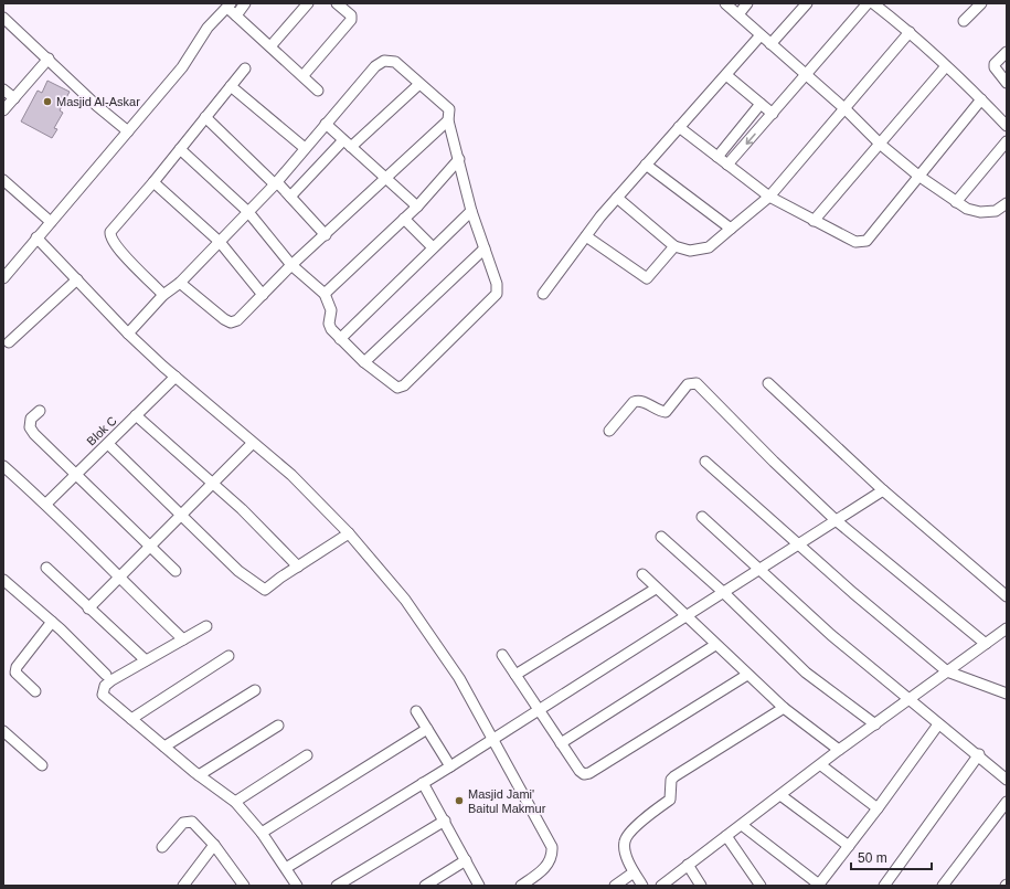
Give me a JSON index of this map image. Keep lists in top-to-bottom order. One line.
{"streets":{"street":["Blok C"]},"places":["Masjid Al-Askar","Masjid Jami' Baitul Makmur"],"scale_bar":"50 m"}
